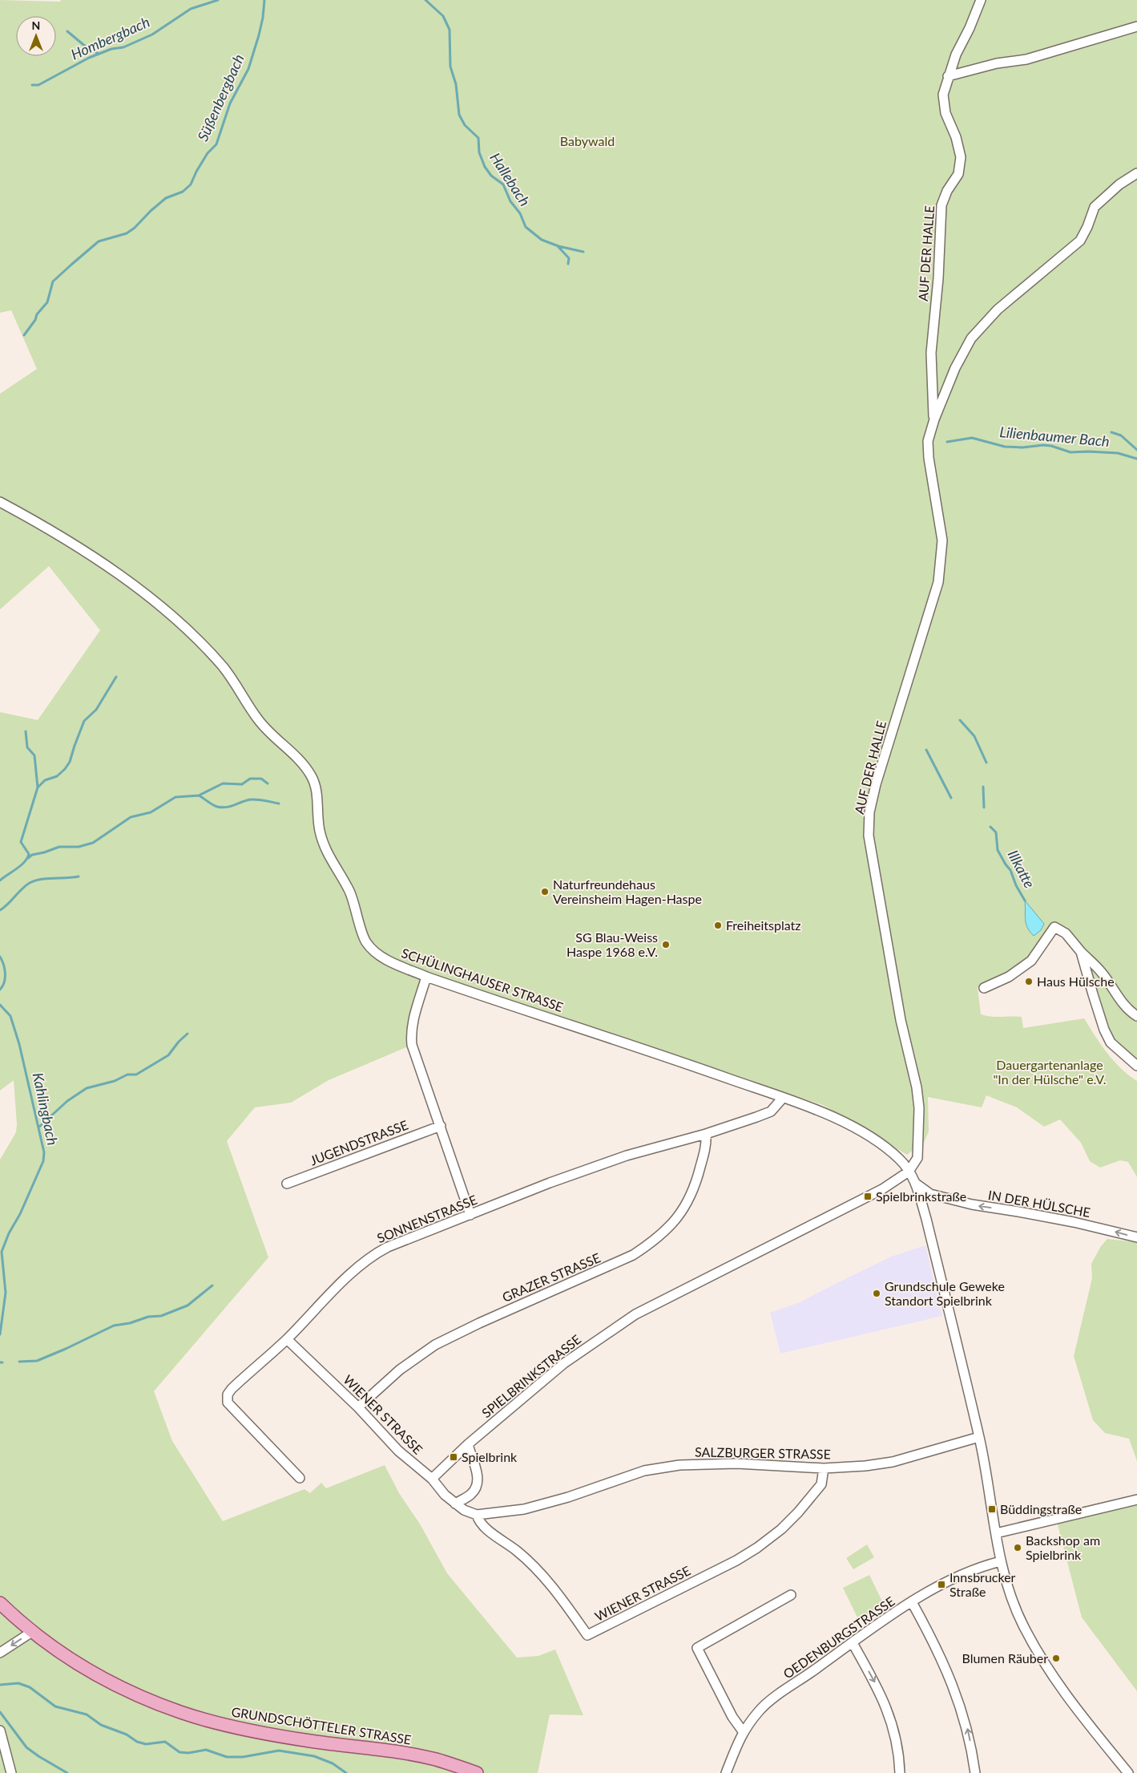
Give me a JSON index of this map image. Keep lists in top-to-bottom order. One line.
{"streets":{"main road":["GRUNDSCHÖTTELER STRASSE"],"street":["AUF DER HALLE","SCHÜLINGHAUSER STRASSE","JUGENDSTRASSE","IN DER HÜLSCHE","SONNENSTRASSE","GRAZER STRASSE","SPIELBRINKSTRASSE","WIENER STRASSE","SALZBURGER STRASSE","OEDENBURGSTRASSE"]},"crossings":[["AUF DER HALLE","SCHÜLINGHAUSER STRASSE"],["AUF DER HALLE","SPIELBRINKSTRASSE"],["SCHÜLINGHAUSER STRASSE","SONNENSTRASSE"],["SCHÜLINGHAUSER STRASSE","SPIELBRINKSTRASSE"],["SONNENSTRASSE","GRAZER STRASSE"],["SONNENSTRASSE","WIENER STRASSE"],["GRAZER STRASSE","WIENER STRASSE"],["SPIELBRINKSTRASSE","WIENER STRASSE"],["WIENER STRASSE","SALZBURGER STRASSE"]],"one_way":["IN DER HÜLSCHE"],"water":["Hombergbach","Süßenbergbach","Hallebach","Lilienbaumer Bach","Illkatte","Kahlingbach"],"parks":["Babywald","Dauergartenanlage \"In der Hülsche\" e.V."],"places":{"other":["Naturfreundehaus Vereinsheim Hagen-Haspe","Freiheitsplatz","SG Blau-Weiss Haspe 1968 e.V.","Haus Hülsche","Grundschule Geweke Standort Spielbrink","Backshop am Spielbrink","Blumen Räuber"],"transit":["Spielbrinkstraße","Spielbrink","Büddingstraße","Innsbrucker Straße"]},"north":"top"}
